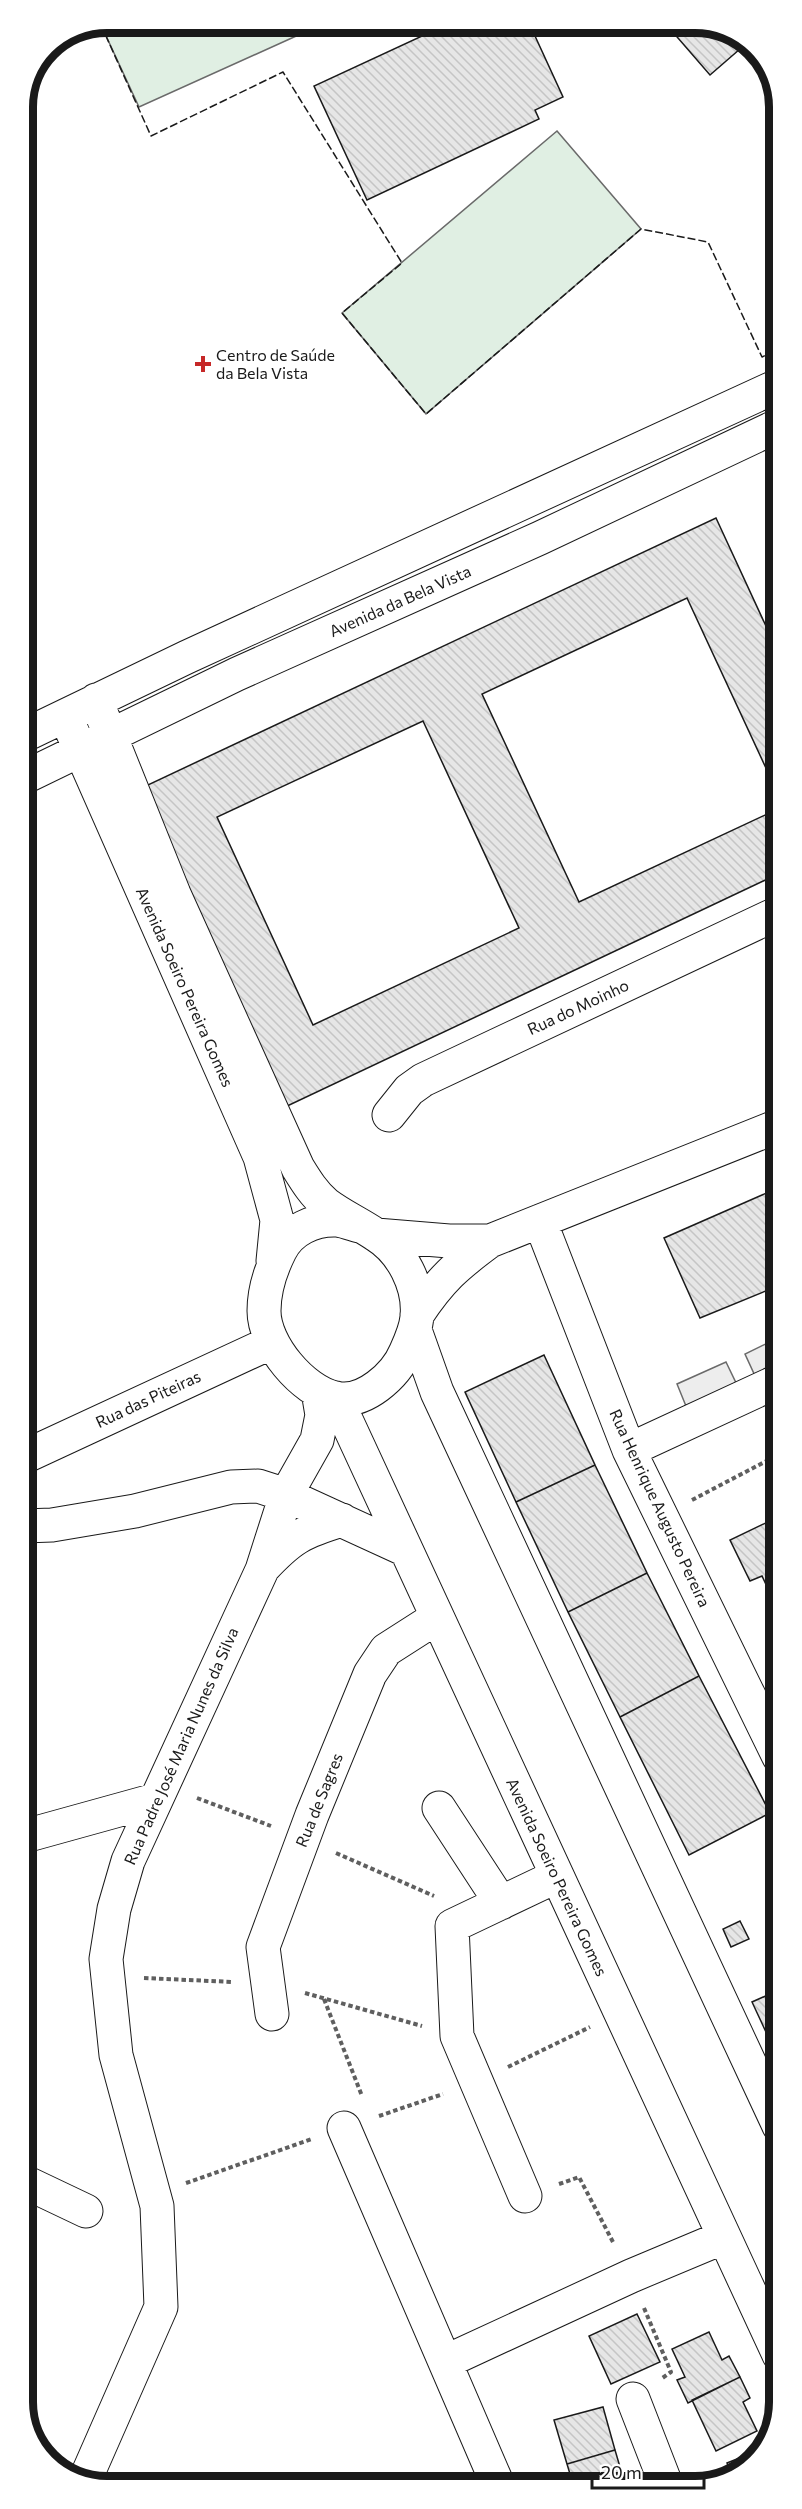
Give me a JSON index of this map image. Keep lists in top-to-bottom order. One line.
{"streets":{"street":["Avenida da Bela Vista","Avenida Soeiro Pereira Gomes","Rua do Moinho","Rua das Piteiras","Rua Henrique Augusto Pereira","Rua Padre José Maria Nunes da Silva","Rua de Sagres"]},"crossings":[["Avenida da Bela Vista","Avenida Soeiro Pereira Gomes"],["Avenida Soeiro Pereira Gomes","Rua das Piteiras"],["Avenida Soeiro Pereira Gomes","Rua Padre José Maria Nunes da Silva"],["Avenida Soeiro Pereira Gomes","Rua de Sagres"],["Rua das Piteiras","Rua Padre José Maria Nunes da Silva"]],"places":{"health":["Centro de Saúde da Bela Vista"]},"scale_bar":"20 m"}
